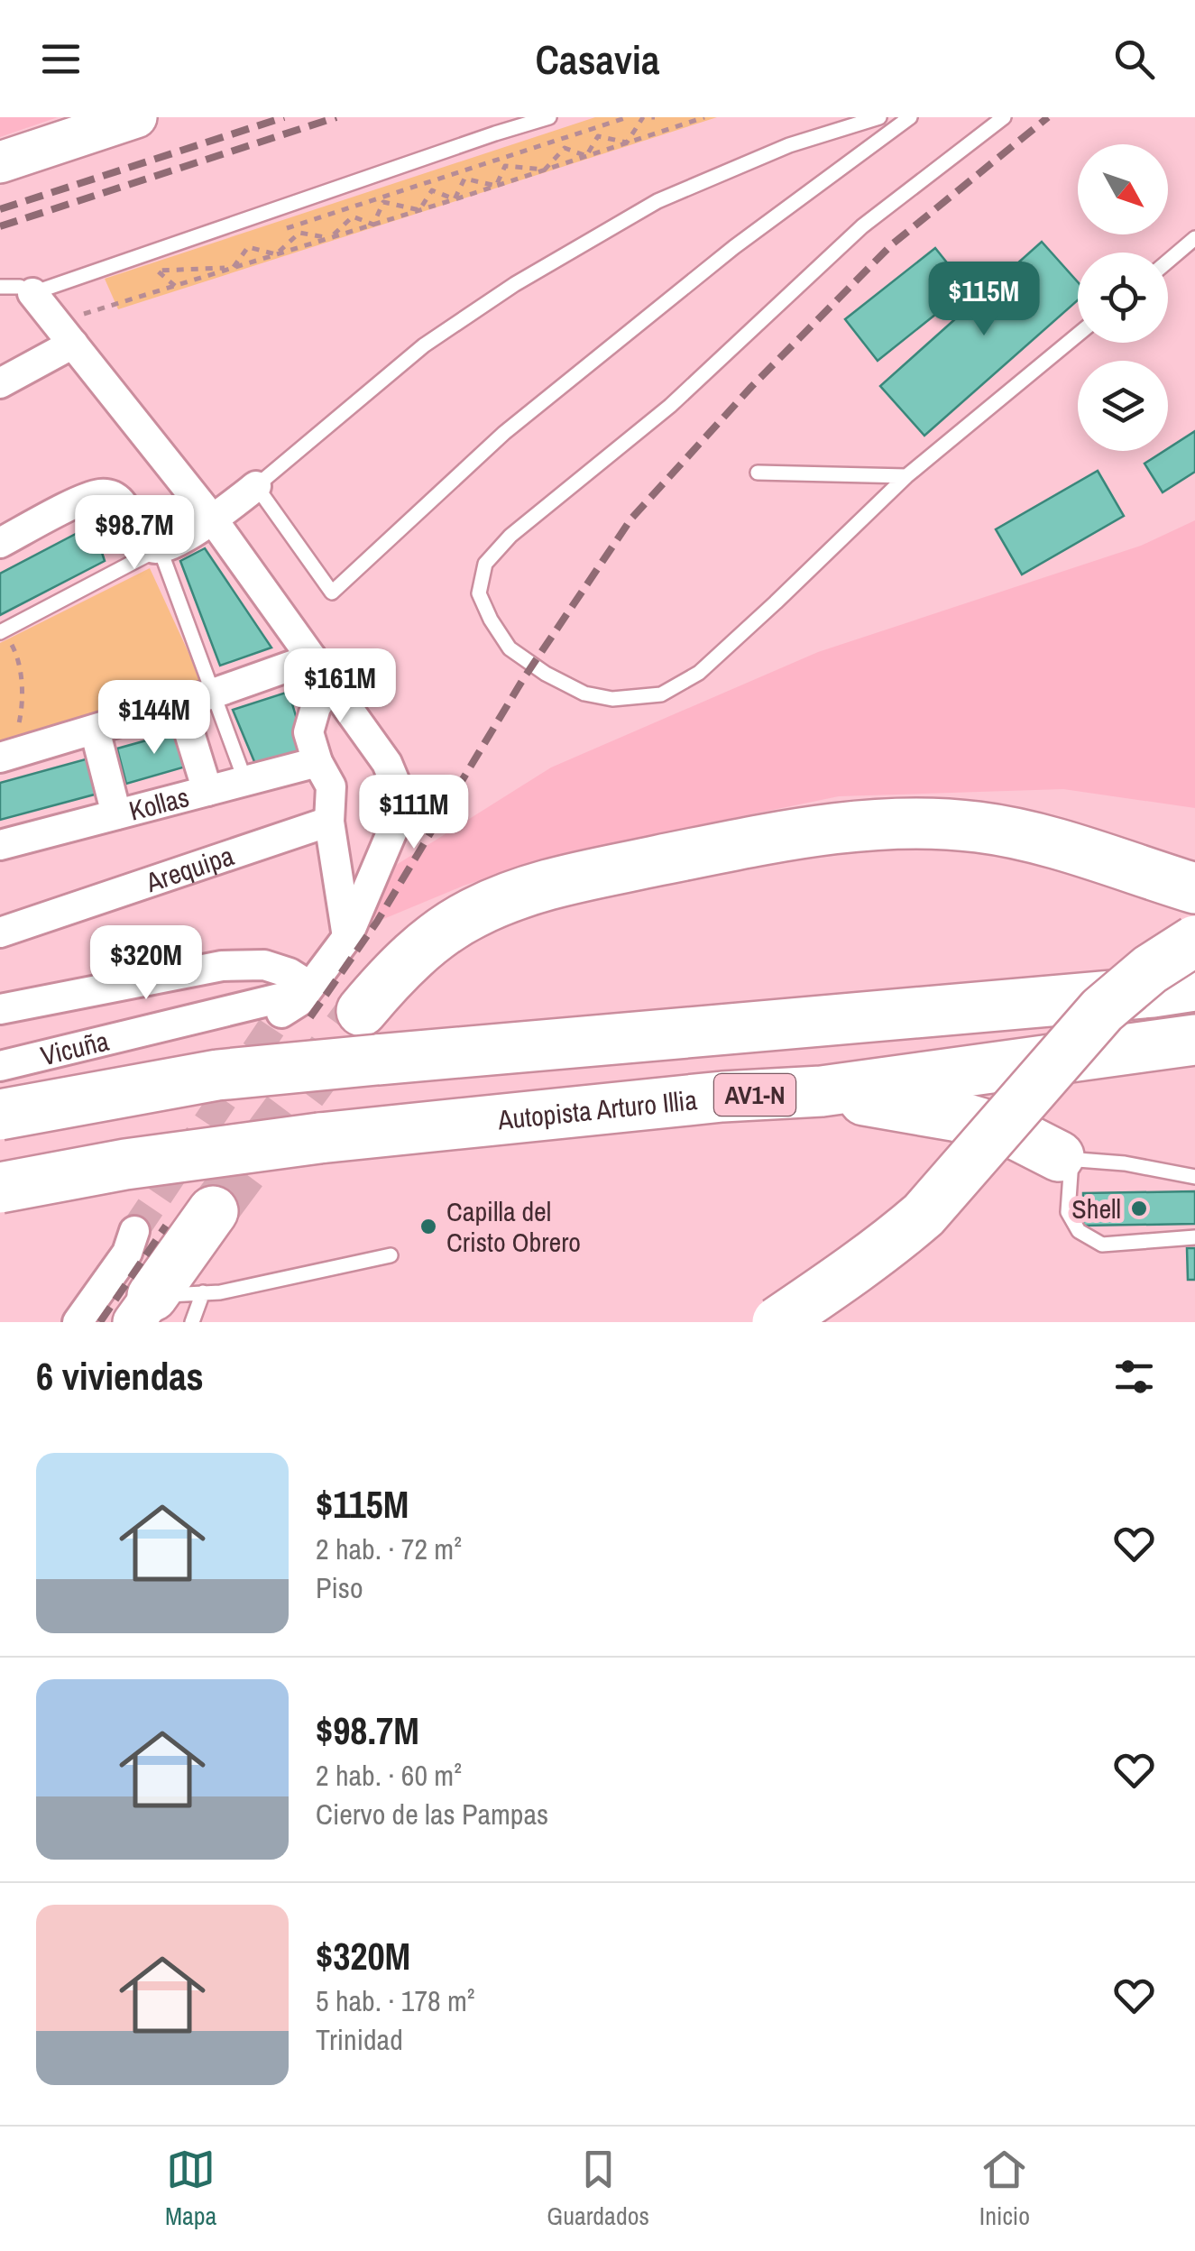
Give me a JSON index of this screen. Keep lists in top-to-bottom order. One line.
{"streets":{"highway":["AV1-N","Autopista Arturo Illia"],"street":["Kollas","Arequipa","Vicuña"]},"places":["Shell","Capilla del Cristo Obrero"],"north":"bottom right","page":{"header":"Casavia","price":["$115M","$98.7M","$161M","$144M","$111M","$320M"],"heading":"6 viviendas","list":[{"name":"$115M","note":"2 hab. · 72 m² · Piso"},{"name":"$98.7M","note":"2 hab. · 60 m² · Ciervo de las Pampas"},{"name":"$320M","note":"5 hab. · 178 m² · Trinidad"}],"tabs":["Mapa","Guardados","Inicio"]}}
